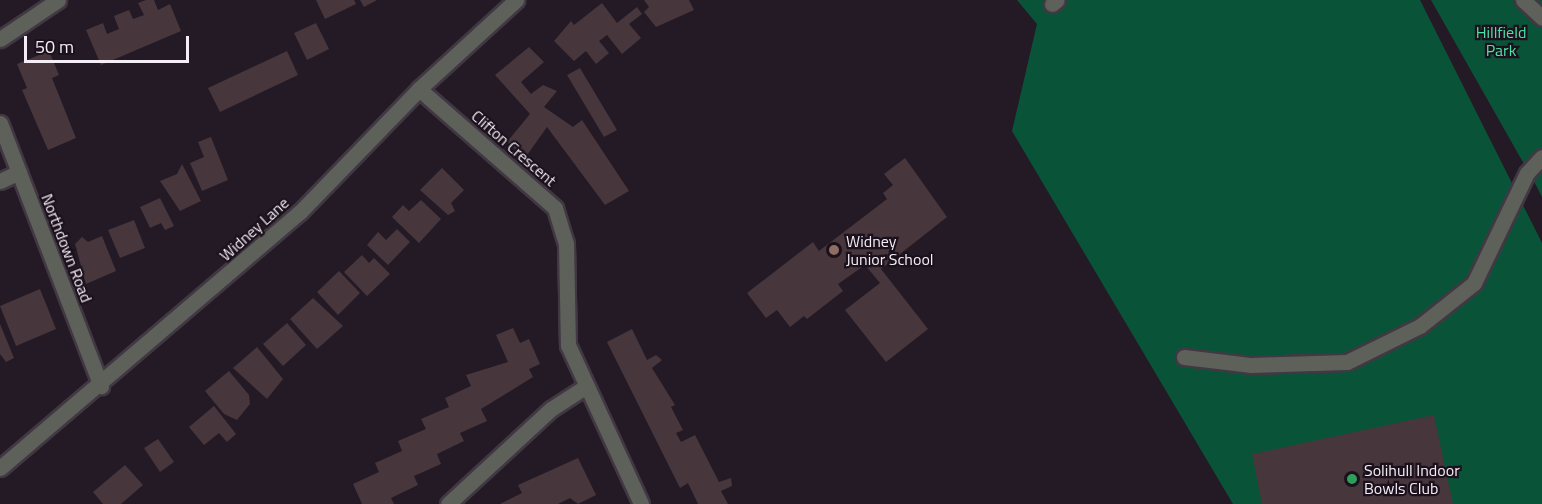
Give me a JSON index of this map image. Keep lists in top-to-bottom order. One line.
{"streets":{"street":["Clifton Crescent","Widney Lane","Northdown Road"]},"crossings":[["Clifton Crescent","Widney Lane"],["Widney Lane","Northdown Road"]],"parks":["Hillfield Park"],"places":["Widney Junior School","Solihull Indoor Bowls Club"],"scale_bar":"50 m"}
